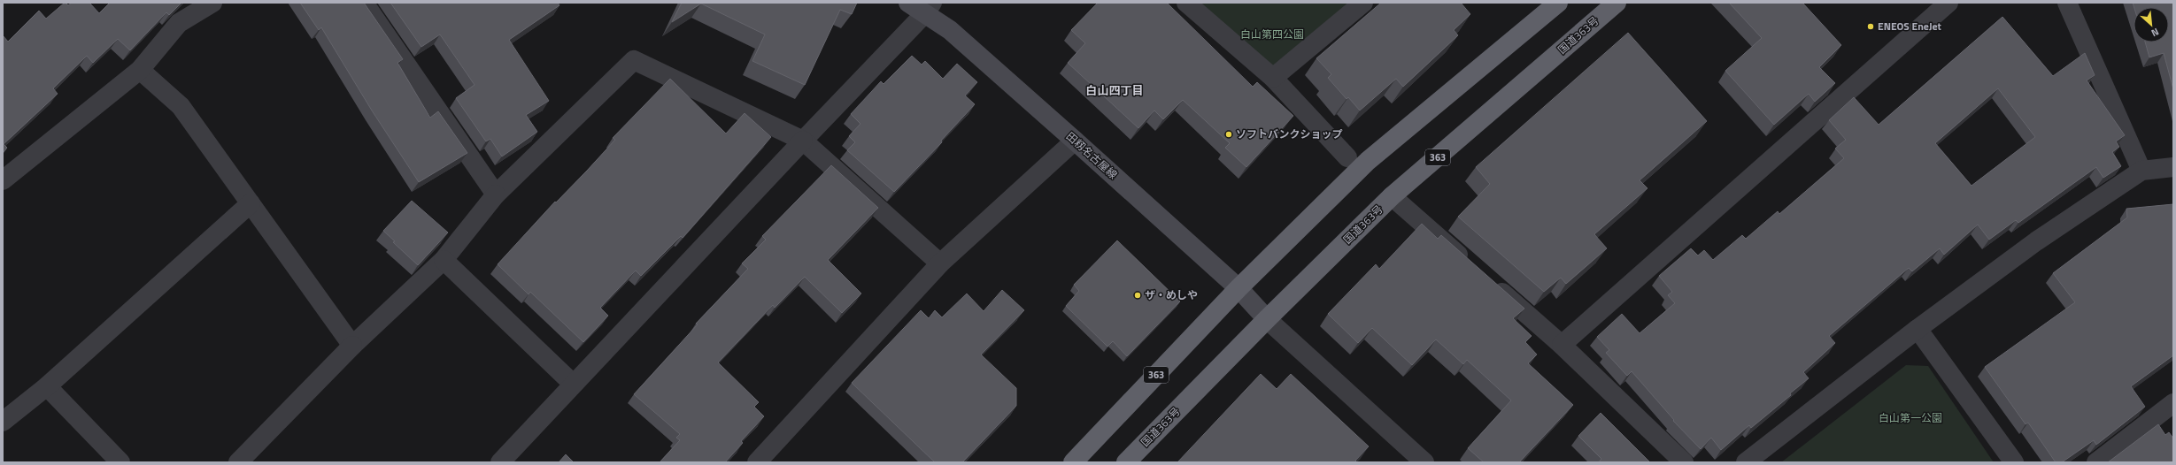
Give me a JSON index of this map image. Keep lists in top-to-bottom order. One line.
{"streets":{"highway":["国道363号","363"],"main road":["田籾名古屋線"]},"crossings":[["国道363号","田籾名古屋線"],["田籾名古屋線","363"]],"districts":["白山四丁目"],"parks":["白山第四公園","白山第一公園"],"places":["ENEOS EneJet","ソフトバンクショップ","ザ・めしや"],"north":"bottom right"}
